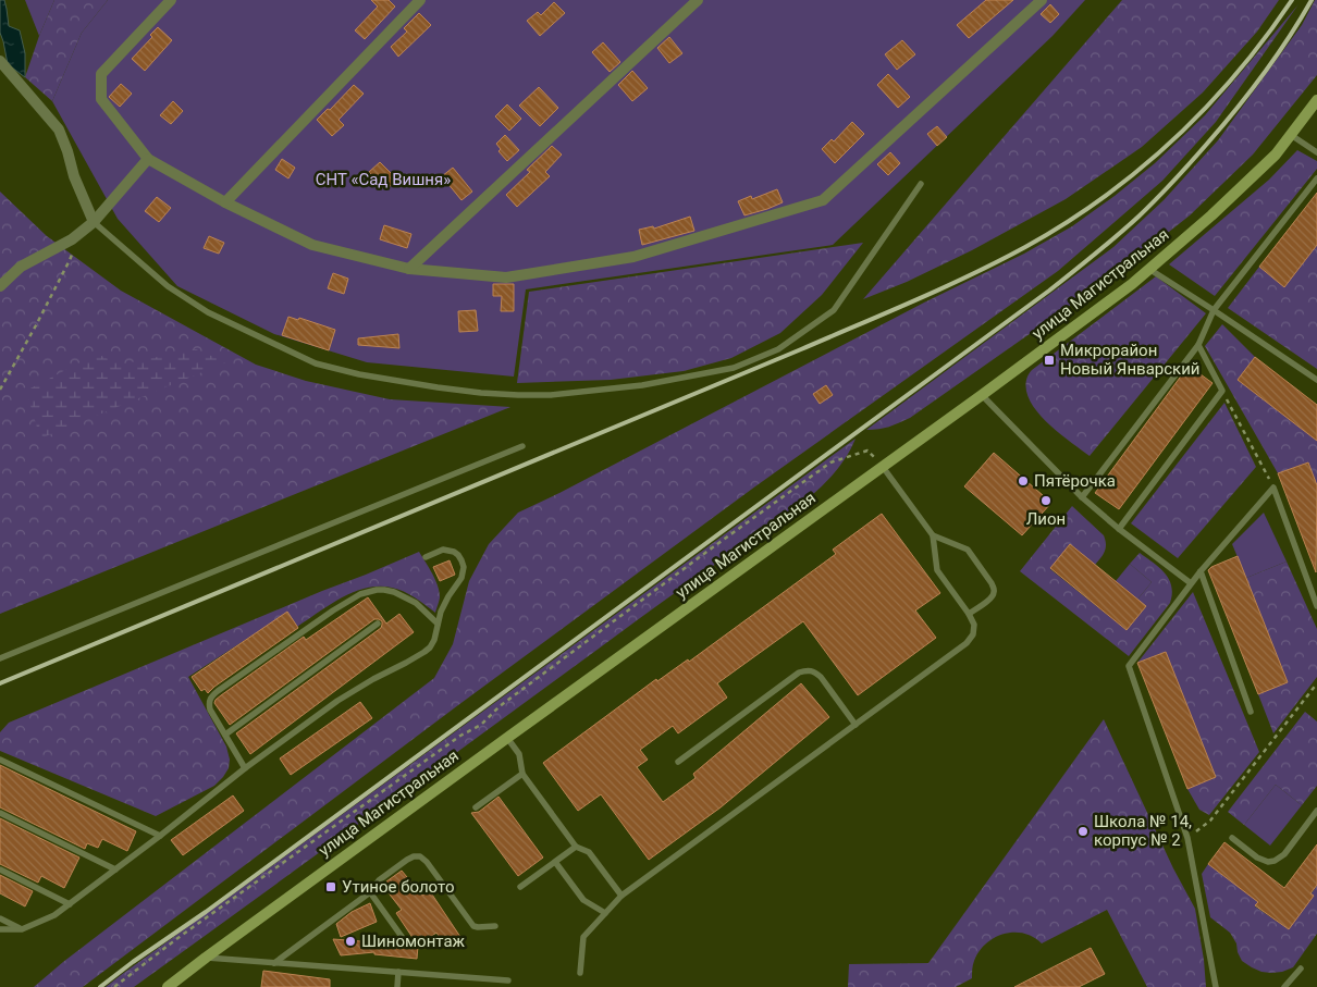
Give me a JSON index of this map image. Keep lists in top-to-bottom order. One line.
{"streets":{"main road":["улица Магистральная"]},"parks":["СНТ «Сад Вишня»"],"places":{"transit":["Микрорайон Новый Январский","Утиное болото"],"other":["Пятёрочка","Лион","Школа № 14, корпус № 2","Шиномонтаж"]}}
